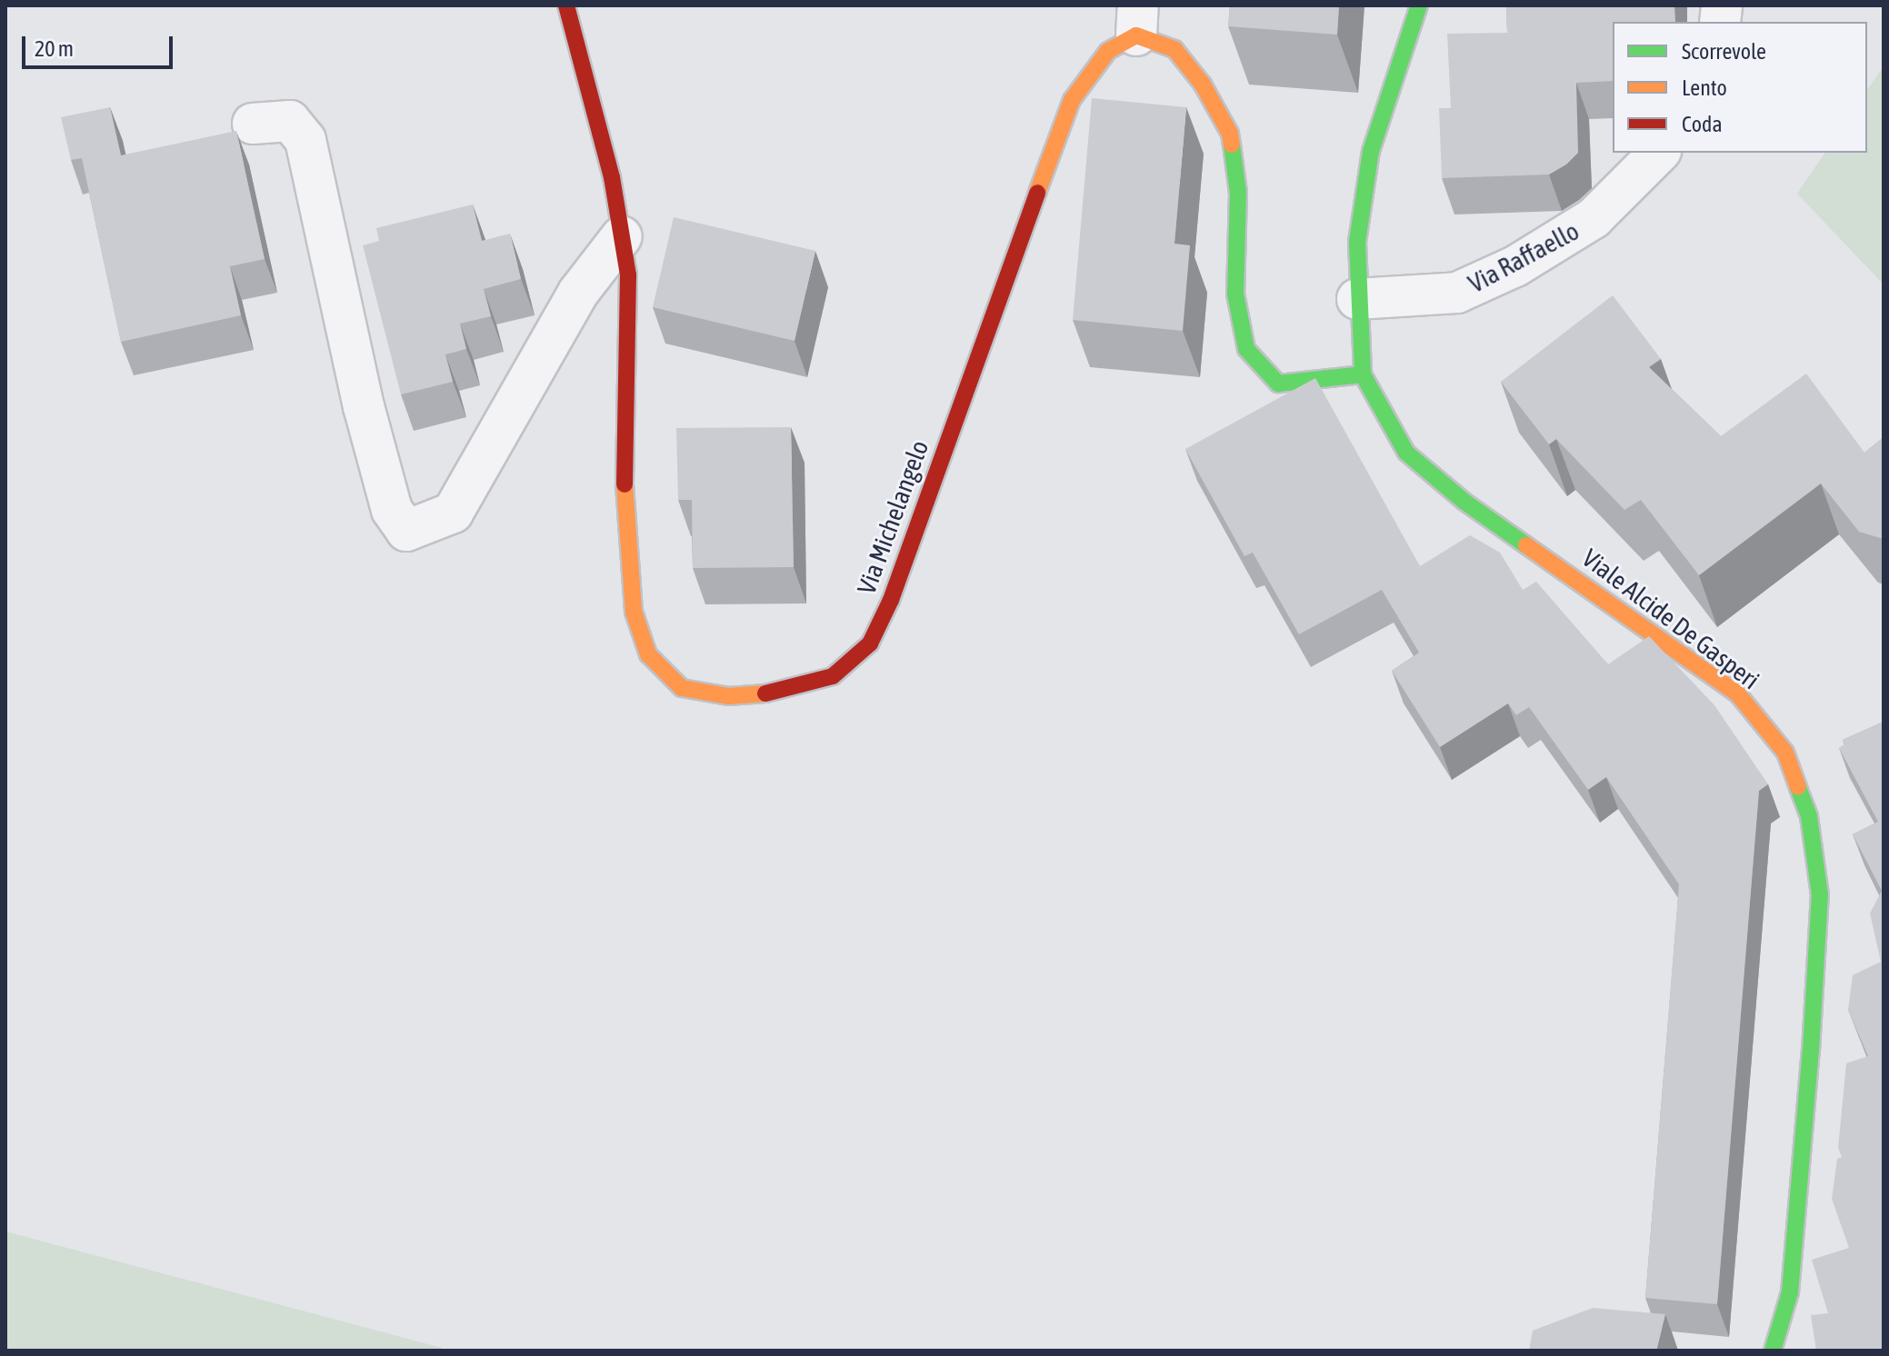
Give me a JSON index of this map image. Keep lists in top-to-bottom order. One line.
{"streets":{"street":["Via Raffaello","Via Michelangelo","Viale Alcide De Gasperi"]},"crossings":[["Via Raffaello","Viale Alcide De Gasperi"],["Via Michelangelo","Viale Alcide De Gasperi"]],"legend":["Scorrevole","Lento","Coda"],"scale_bar":"20 m"}
